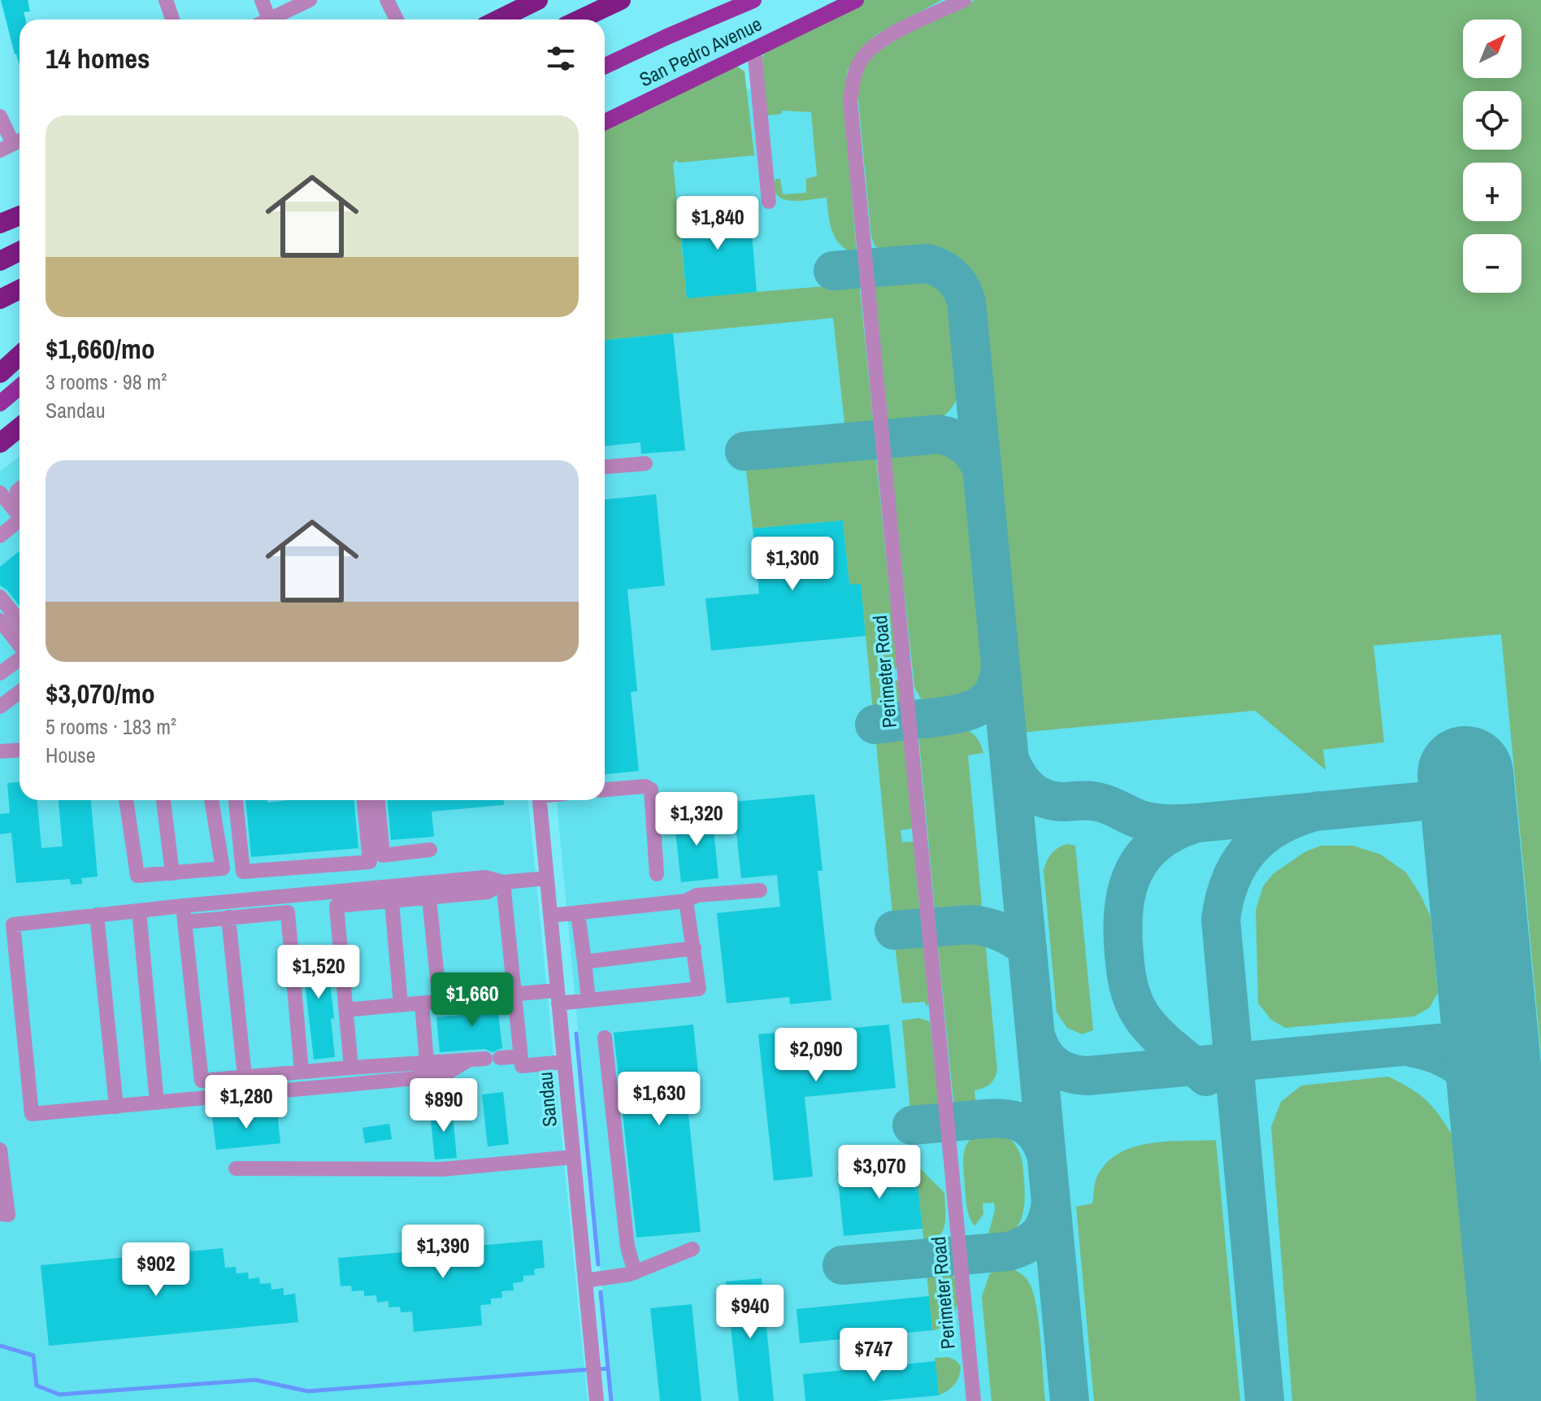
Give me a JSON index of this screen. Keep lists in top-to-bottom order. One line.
{"streets":{"main road":["San Pedro Avenue"],"street":["Perimeter Road","Sandau"]},"north":"top right","page":{"map_buttons":["+","−"],"heading":"14 homes","list":[{"name":"$1,660/mo","note":"3 rooms · 98 m² · Sandau"},{"name":"$3,070/mo","note":"5 rooms · 183 m² · House"}],"price":["$1,840","$1,300","$1,320","$1,520","$1,660","$2,090","$1,630","$1,280","$890","$3,070","$1,390","$902","$940","$747"]}}
